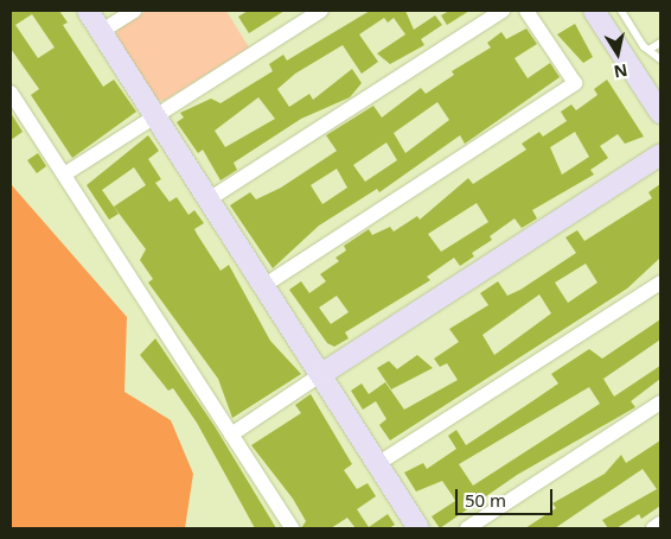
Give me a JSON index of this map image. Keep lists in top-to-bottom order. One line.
{"scale_bar":"50 m","north":"bottom"}
